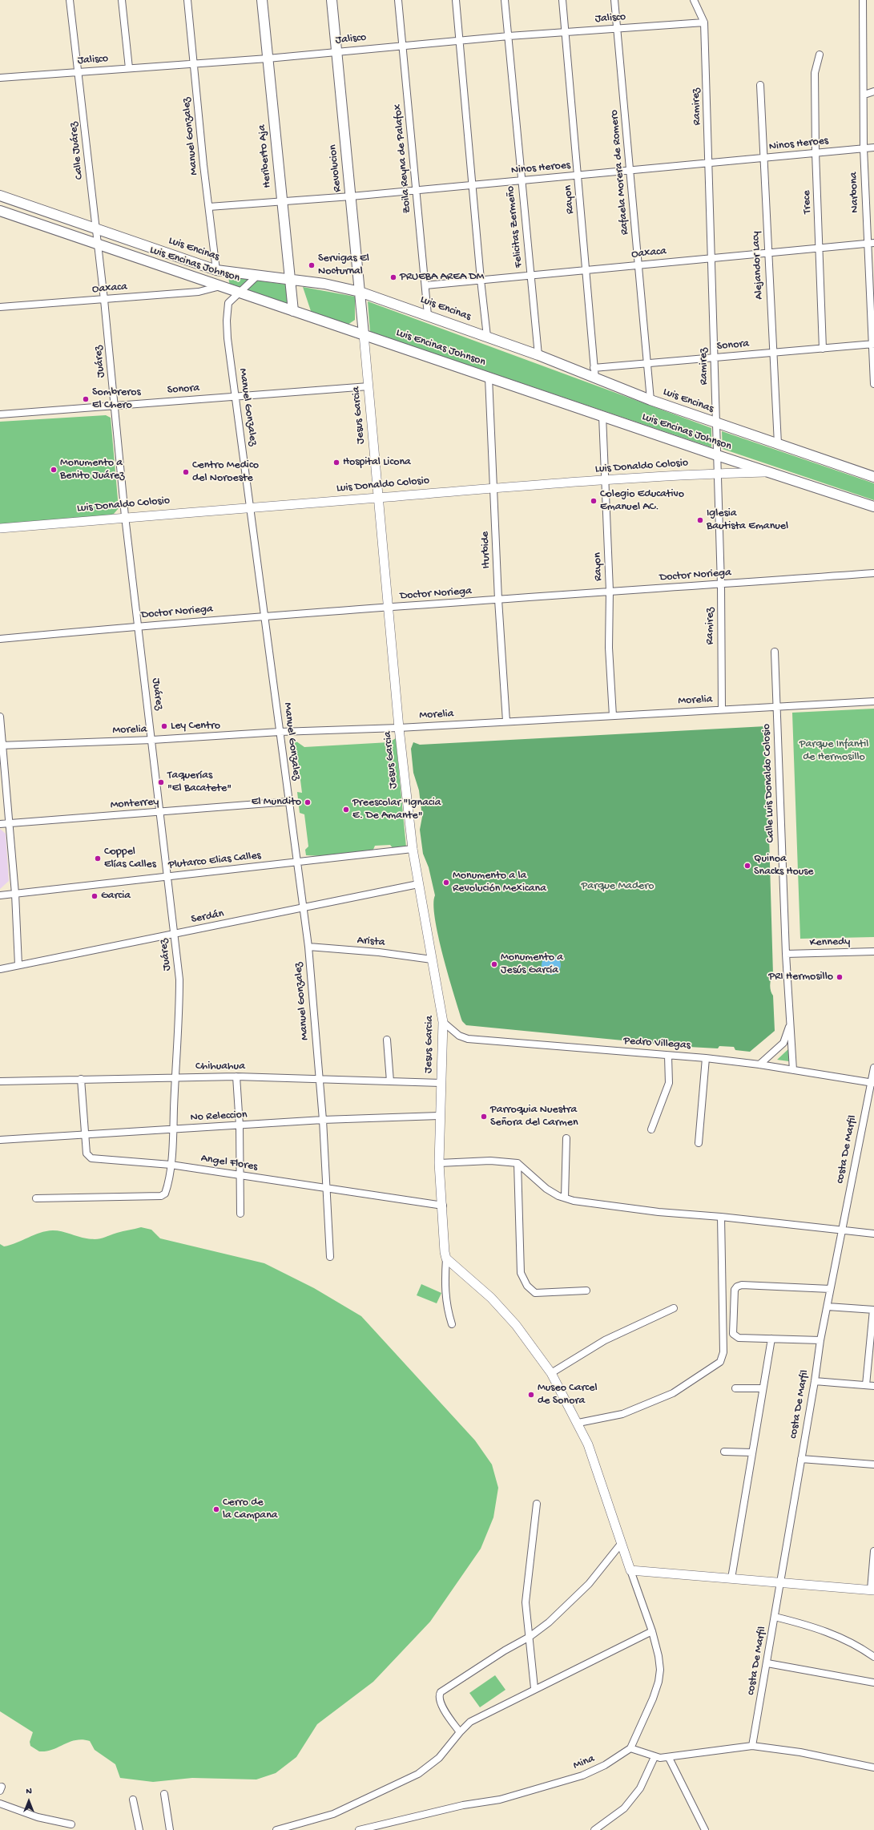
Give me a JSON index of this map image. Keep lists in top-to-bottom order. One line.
{"streets":{"main road":["Heriberto Aja","Revolucion","Luis Encinas","Luis Encinas Johnson"],"street":["Jalisco","Ramirez","Manuel Gonzalez","Ninos Heroes","Calle Juárez","Zoila Reyna de Palafox","Rafaela Morera de Romero","Narbona","Rayon","Trece","Felicitas Zermeño","Oaxaca","Alejandor Lacy","Sonora","Juárez","Jesus Garcia","Luis Donaldo Colosio","Iturbide","Doctor Noriega","Morelia","Calle Luis Donaldo Colosio","Monterrey","Plutarco Elias Calles","Serdán","Arista","Kennedy","Pedro Villegas","Chihuahua","No Releccion","costa De Marfil","Angel Flores","Mina"]},"crossings":[["Jalisco","Ramirez"],["Jalisco","Manuel Gonzalez"],["Jalisco","Calle Juárez"],["Jalisco","Heriberto Aja"],["Jalisco","Zoila Reyna de Palafox"],["Jalisco","Revolucion"],["Jalisco","Rafaela Morera de Romero"],["Jalisco","Rayon"],["Jalisco","Felicitas Zermeño"],["Ramirez","Ninos Heroes"],["Ramirez","Luis Encinas"],["Ramirez","Oaxaca"],["Ramirez","Luis Encinas Johnson"],["Ramirez","Sonora"],["Ramirez","Luis Donaldo Colosio"],["Ramirez","Doctor Noriega"],["Ramirez","Morelia"],["Manuel Gonzalez","Ninos Heroes"],["Manuel Gonzalez","Luis Encinas"],["Manuel Gonzalez","Luis Encinas Johnson"],["Manuel Gonzalez","Sonora"],["Manuel Gonzalez","Luis Donaldo Colosio"],["Manuel Gonzalez","Doctor Noriega"],["Manuel Gonzalez","Morelia"],["Manuel Gonzalez","Monterrey"],["Manuel Gonzalez","Plutarco Elias Calles"],["Manuel Gonzalez","Serdán"],["Manuel Gonzalez","Arista"],["Manuel Gonzalez","Chihuahua"],["Manuel Gonzalez","No Releccion"],["Manuel Gonzalez","Angel Flores"],["Ninos Heroes","Heriberto Aja"],["Ninos Heroes","Zoila Reyna de Palafox"],["Ninos Heroes","Revolucion"],["Ninos Heroes","Rafaela Morera de Romero"],["Ninos Heroes","Narbona"],["Ninos Heroes","Rayon"],["Ninos Heroes","Trece"],["Ninos Heroes","Felicitas Zermeño"],["Ninos Heroes","Alejandor Lacy"],["Calle Juárez","Luis Encinas"],["Calle Juárez","Oaxaca"],["Calle Juárez","Luis Encinas Johnson"],["Calle Juárez","Juárez"],["Heriberto Aja","Luis Encinas"],["Heriberto Aja","Luis Encinas Johnson"],["Zoila Reyna de Palafox","Luis Encinas"],["Zoila Reyna de Palafox","Oaxaca"],["Revolucion","Luis Encinas"],["Revolucion","Luis Encinas Johnson"],["Revolucion","Jesus Garcia"],["Rafaela Morera de Romero","Luis Encinas"],["Rafaela Morera de Romero","Oaxaca"],["Rafaela Morera de Romero","Sonora"],["Narbona","Oaxaca"],["Narbona","Sonora"],["Rayon","Luis Encinas"],["Rayon","Oaxaca"],["Rayon","Luis Encinas Johnson"],["Rayon","Sonora"],["Rayon","Luis Donaldo Colosio"],["Rayon","Doctor Noriega"],["Rayon","Morelia"],["Trece","Oaxaca"],["Trece","Sonora"],["Felicitas Zermeño","Luis Encinas"],["Felicitas Zermeño","Oaxaca"],["Luis Encinas","Alejandor Lacy"],["Oaxaca","Luis Encinas Johnson"],["Oaxaca","Alejandor Lacy"],["Oaxaca","Juárez"],["Luis Encinas Johnson","Jesus Garcia"],["Luis Encinas Johnson","Luis Donaldo Colosio"],["Luis Encinas Johnson","Iturbide"],["Alejandor Lacy","Sonora"],["Sonora","Juárez"],["Sonora","Jesus Garcia"],["Juárez","Luis Donaldo Colosio"],["Juárez","Doctor Noriega"],["Juárez","Morelia"],["Juárez","Monterrey"],["Juárez","Plutarco Elias Calles"],["Juárez","Serdán"],["Juárez","Chihuahua"],["Juárez","No Releccion"],["Juárez","Angel Flores"],["Jesus Garcia","Luis Donaldo Colosio"],["Jesus Garcia","Doctor Noriega"],["Jesus Garcia","Morelia"],["Jesus Garcia","Plutarco Elias Calles"],["Jesus Garcia","Serdán"],["Jesus Garcia","Arista"],["Jesus Garcia","Pedro Villegas"],["Jesus Garcia","Chihuahua"],["Jesus Garcia","No Releccion"],["Jesus Garcia","Angel Flores"],["Luis Donaldo Colosio","Iturbide"],["Iturbide","Doctor Noriega"],["Iturbide","Morelia"],["Morelia","Calle Luis Donaldo Colosio"],["Calle Luis Donaldo Colosio","Kennedy"],["Calle Luis Donaldo Colosio","Pedro Villegas"],["Pedro Villegas","costa De Marfil"],["Chihuahua","Angel Flores"],["No Releccion","Angel Flores"]],"parks":["Parque Infantil de Hermosillo","Parque Madero"],"places":["Servigas El Nocturnal","PRUEBA AREA DM","Sombreros El Chero","Hospital Licona","Monumento a Benito Juárez","Centro Medico del Noroeste","Colegio Educativo Emanuel AC.","Iglesia Bautista Emanuel","Ley Centro","Taquerías \"El Bacatete\"","El Mundito","Preescolar \"Ignacia E. De Amante\"","Coppel Elías Calles","Quinoa Snacks House","Monumento a la Revolución Mexicana","Garcia","Monumento a Jesús García","PRI Hermosillo","Parroquia Nuestra Señora del Carmen","Museo Carcel de Sonora","Cerro de la Campana"],"north":"top"}
